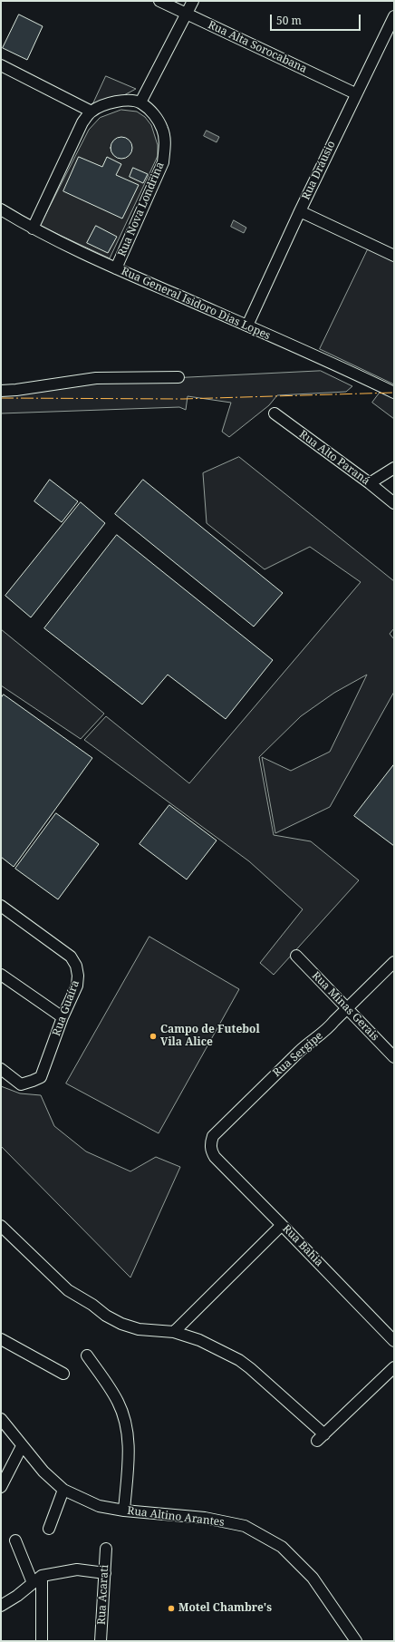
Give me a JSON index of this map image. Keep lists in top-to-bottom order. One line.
{"streets":{"street":["Rua Alta Sorocabana","Rua Dráusio","Rua Nova Londrina","Rua General Isidoro Dias Lopes","Rua Alto Paraná","Rua Minas Gerais","Rua Guaíra","Rua Sergipe","Rua Bahia","Rua Altino Arantes","Rua Acarati"]},"crossings":[["Rua Alta Sorocabana","Rua Dráusio"],["Rua Dráusio","Rua General Isidoro Dias Lopes"],["Rua Nova Londrina","Rua General Isidoro Dias Lopes"],["Rua Minas Gerais","Rua Sergipe"],["Rua Sergipe","Rua Bahia"]],"places":["Campo de Futebol Vila Alice","Motel Chambre's"],"scale_bar":"50 m"}
